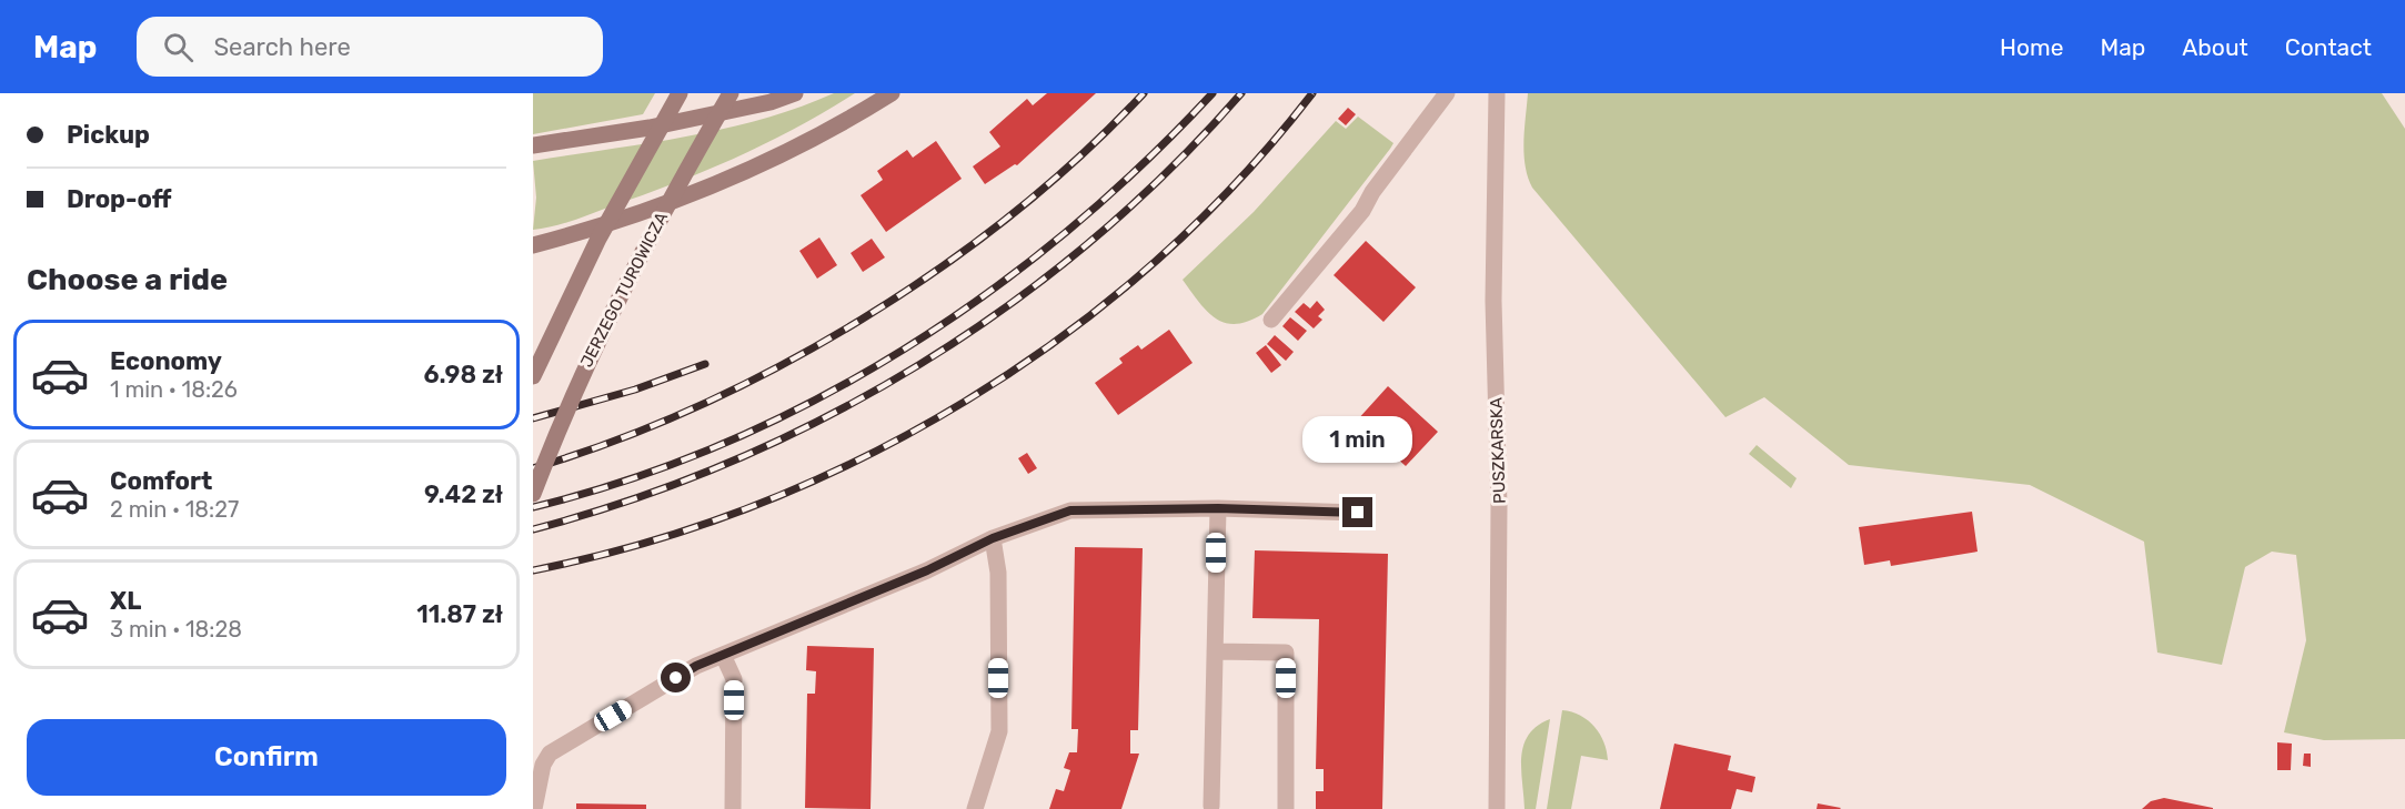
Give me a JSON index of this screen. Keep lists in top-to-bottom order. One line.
{"streets":{"main road":["JERZEGO TUROWICZA"],"street":["PUSZKARSKA"]},"page":{"header":"Map","search":"Search here","nav":["Home","Map","About","Contact"],"banner":["Pickup","Drop-off"],"heading":"Choose a ride","list":[{"name":"Economy","note":"1 min · 18:26","value":"6.98 zł"},{"name":"Comfort","note":"2 min · 18:27","value":"9.42 zł"},{"name":"XL","note":"3 min · 18:28","value":"11.87 zł"}],"bubble":"1 min","buttons":"Confirm"}}
